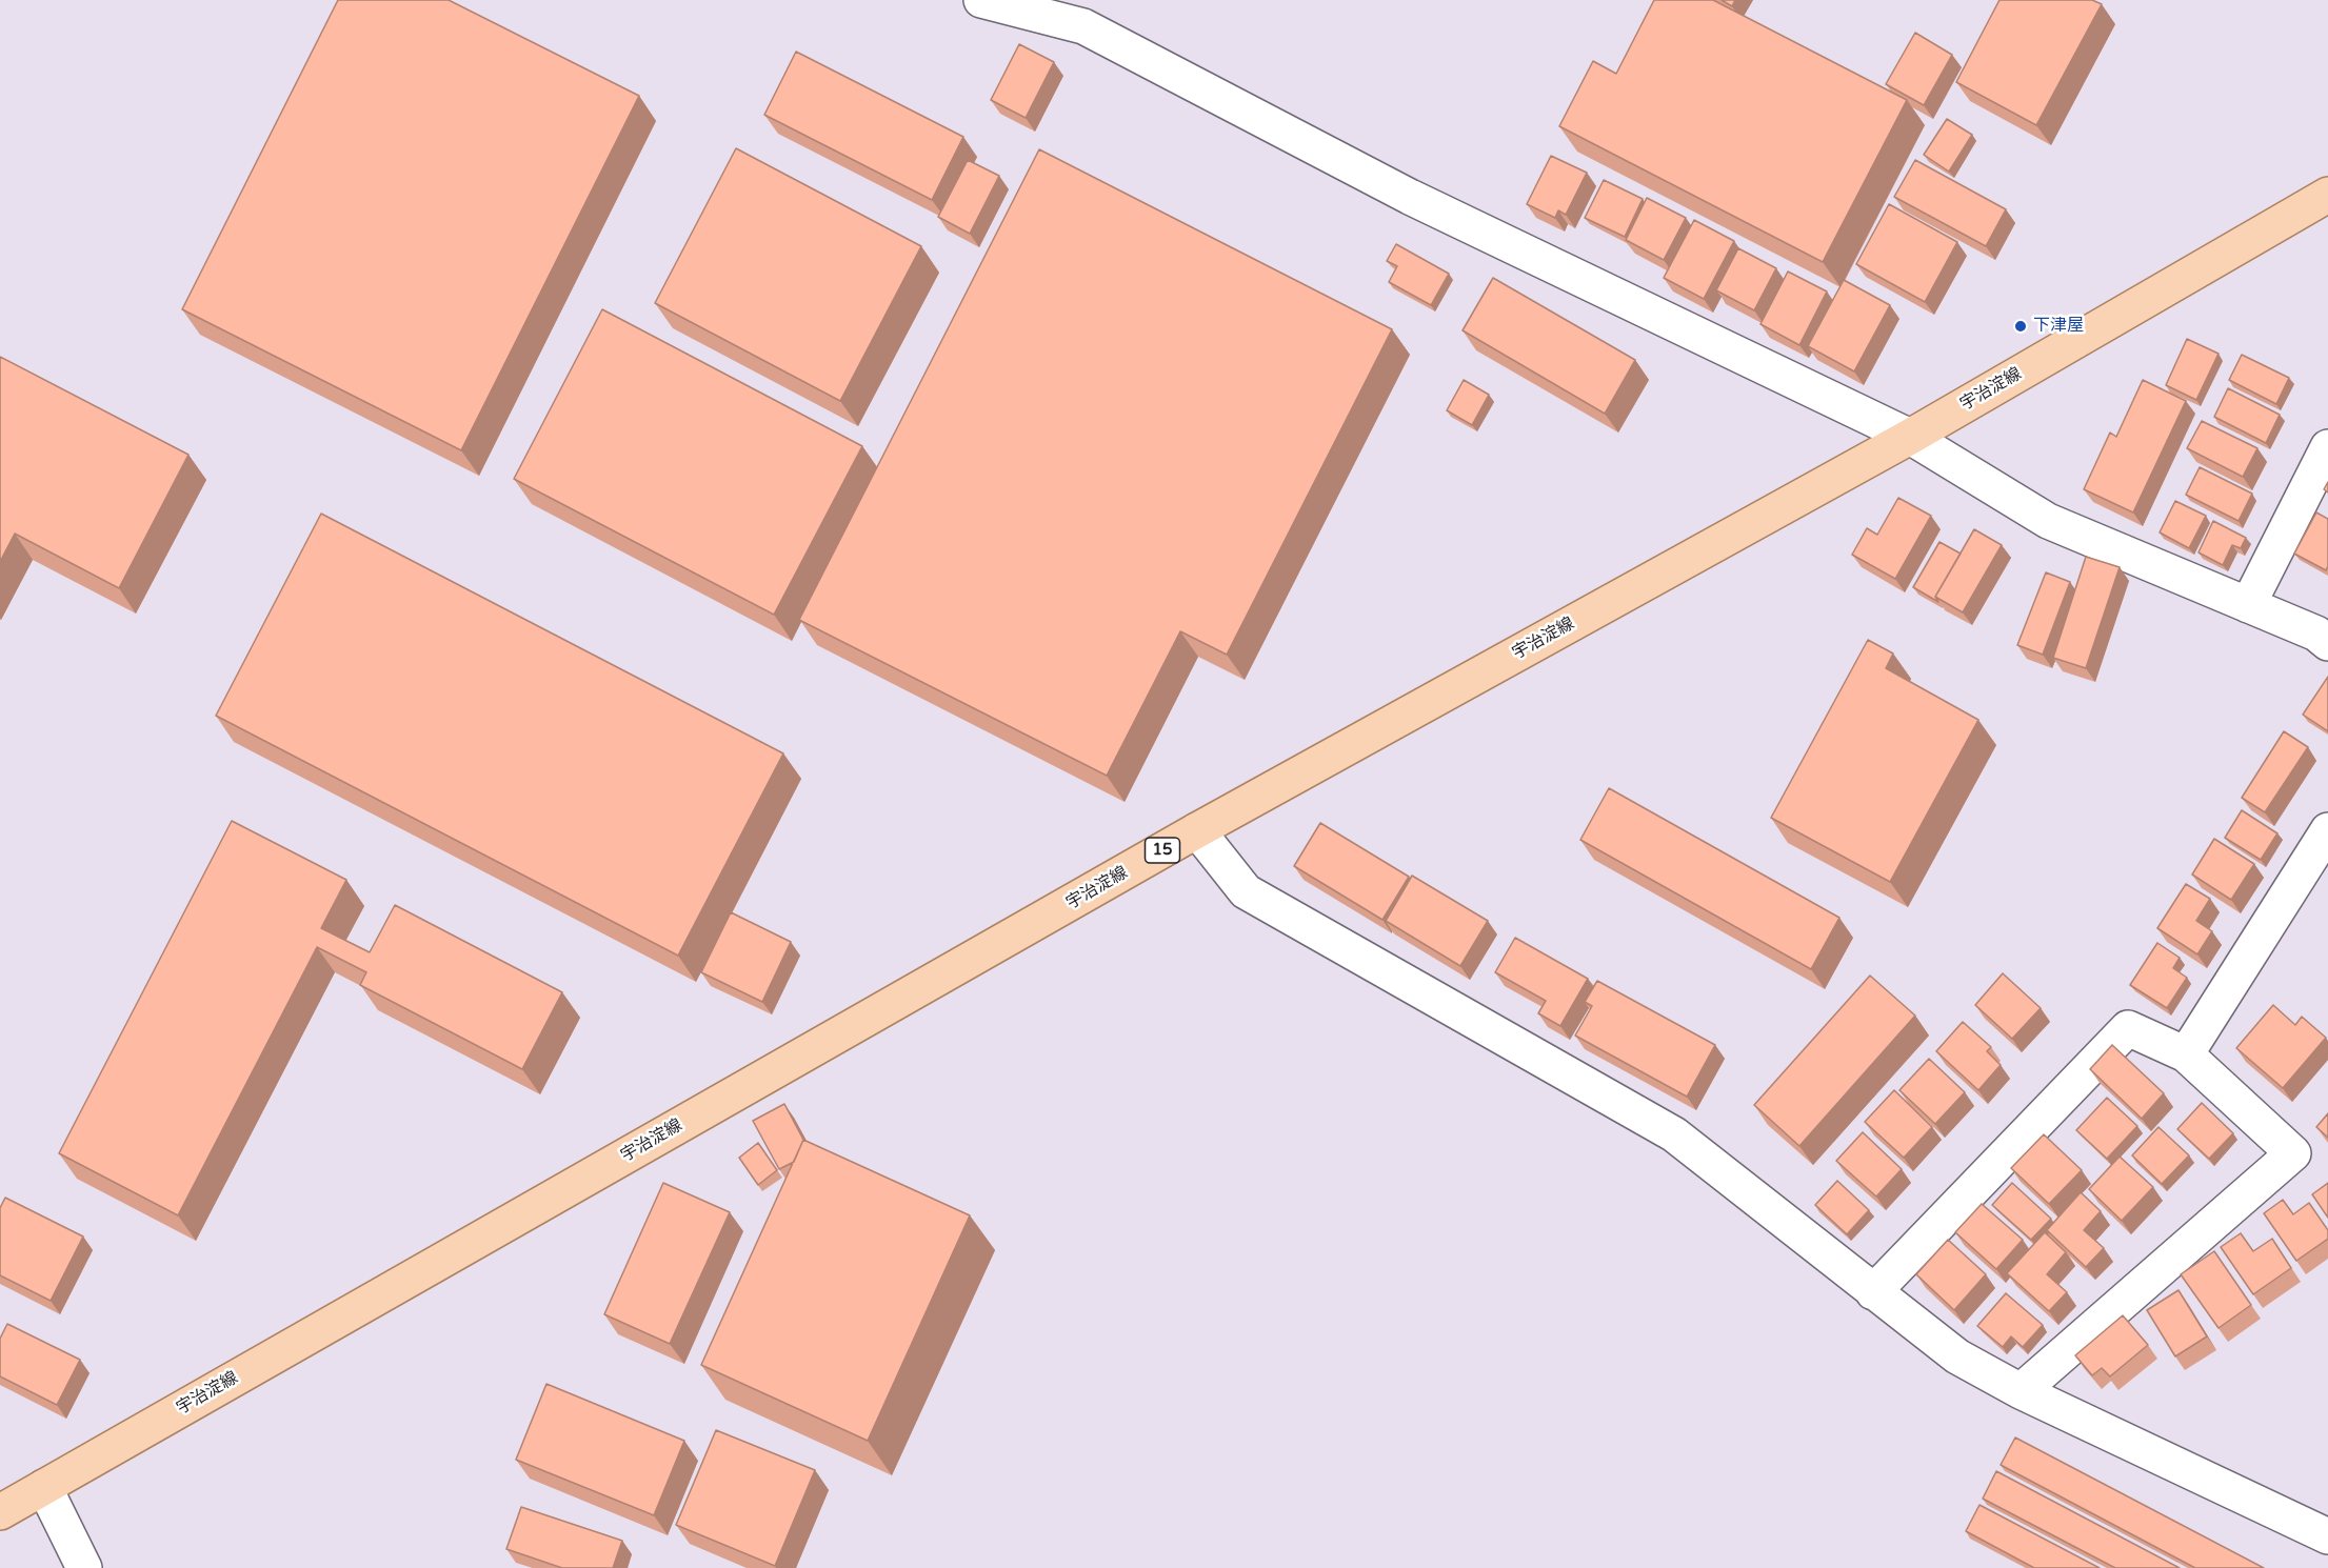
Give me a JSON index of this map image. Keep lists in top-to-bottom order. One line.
{"streets":{"main road":["宇治淀線","15"]},"places":["下津屋"]}
